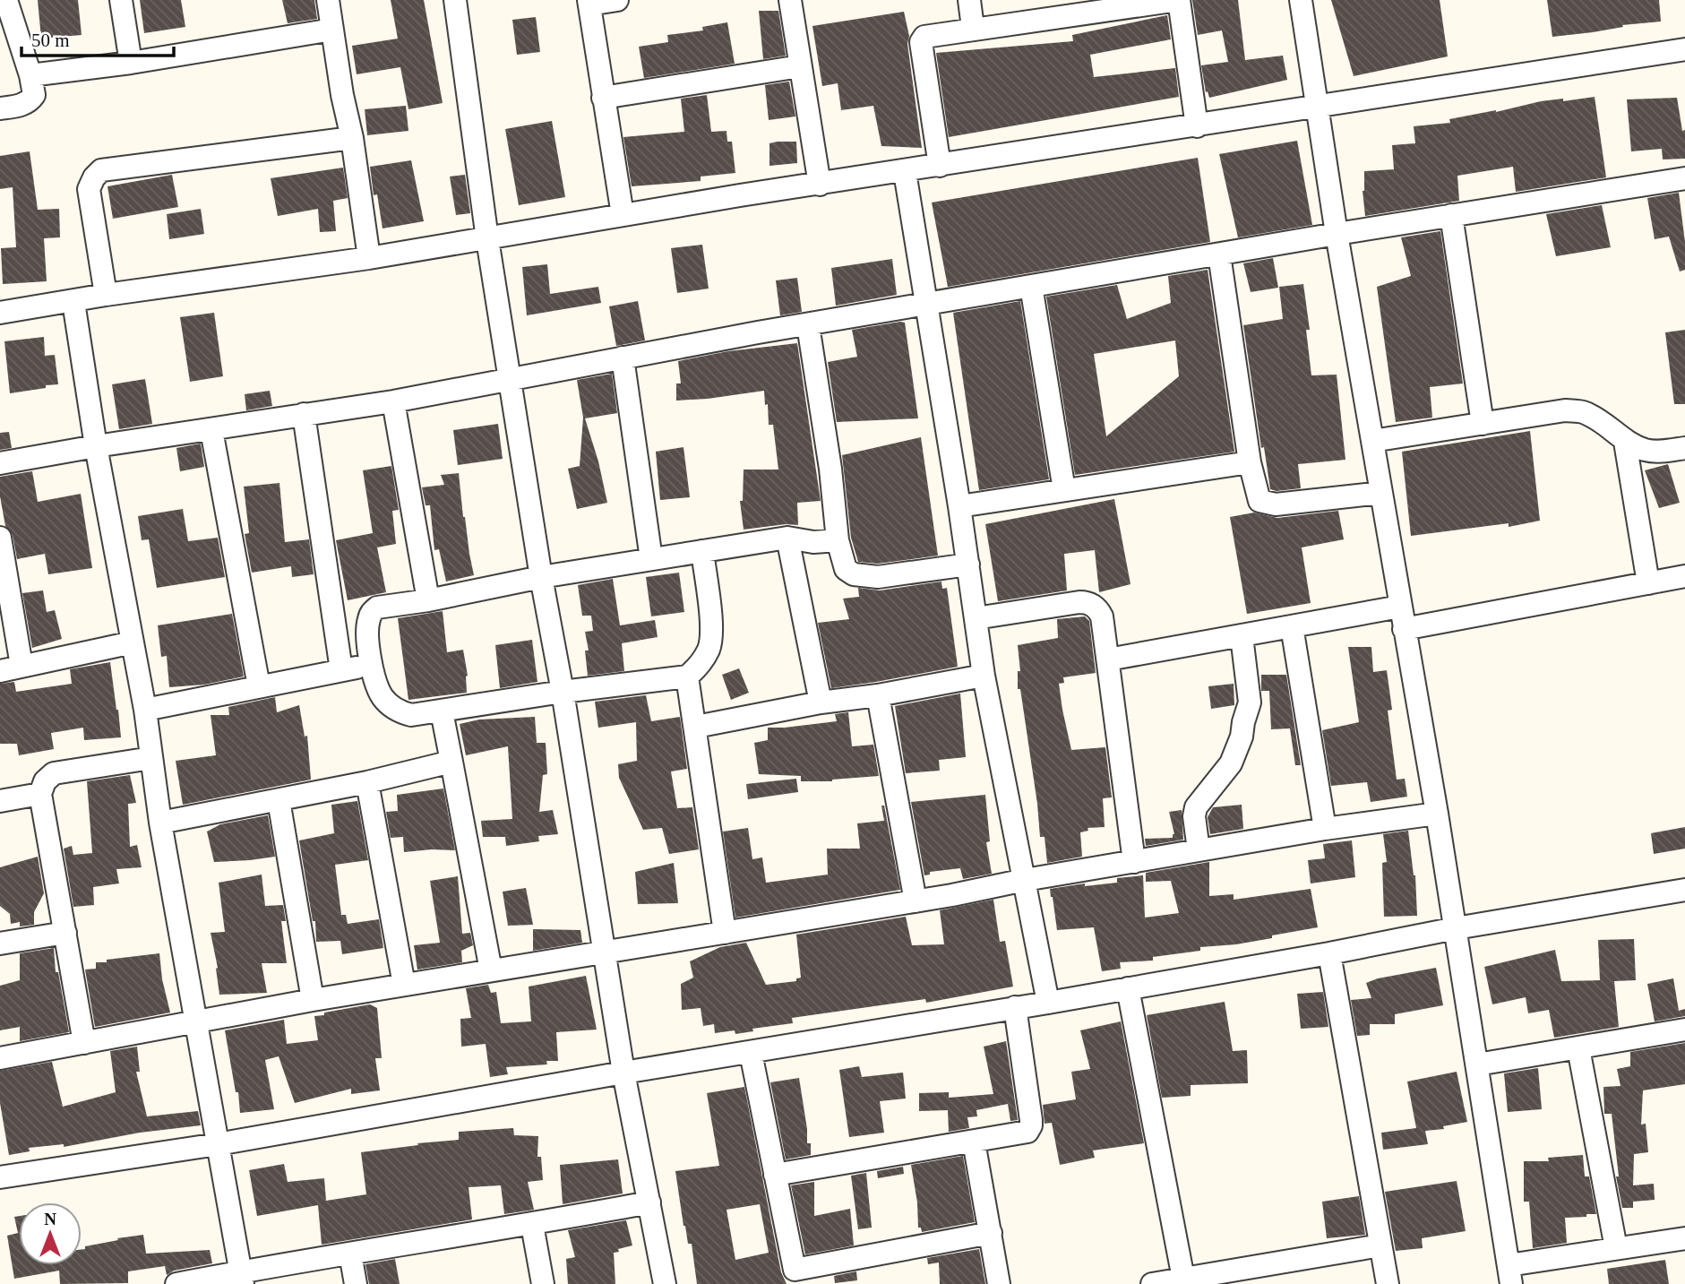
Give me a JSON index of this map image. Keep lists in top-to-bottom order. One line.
{"scale_bar":"50 m","north":"top"}
